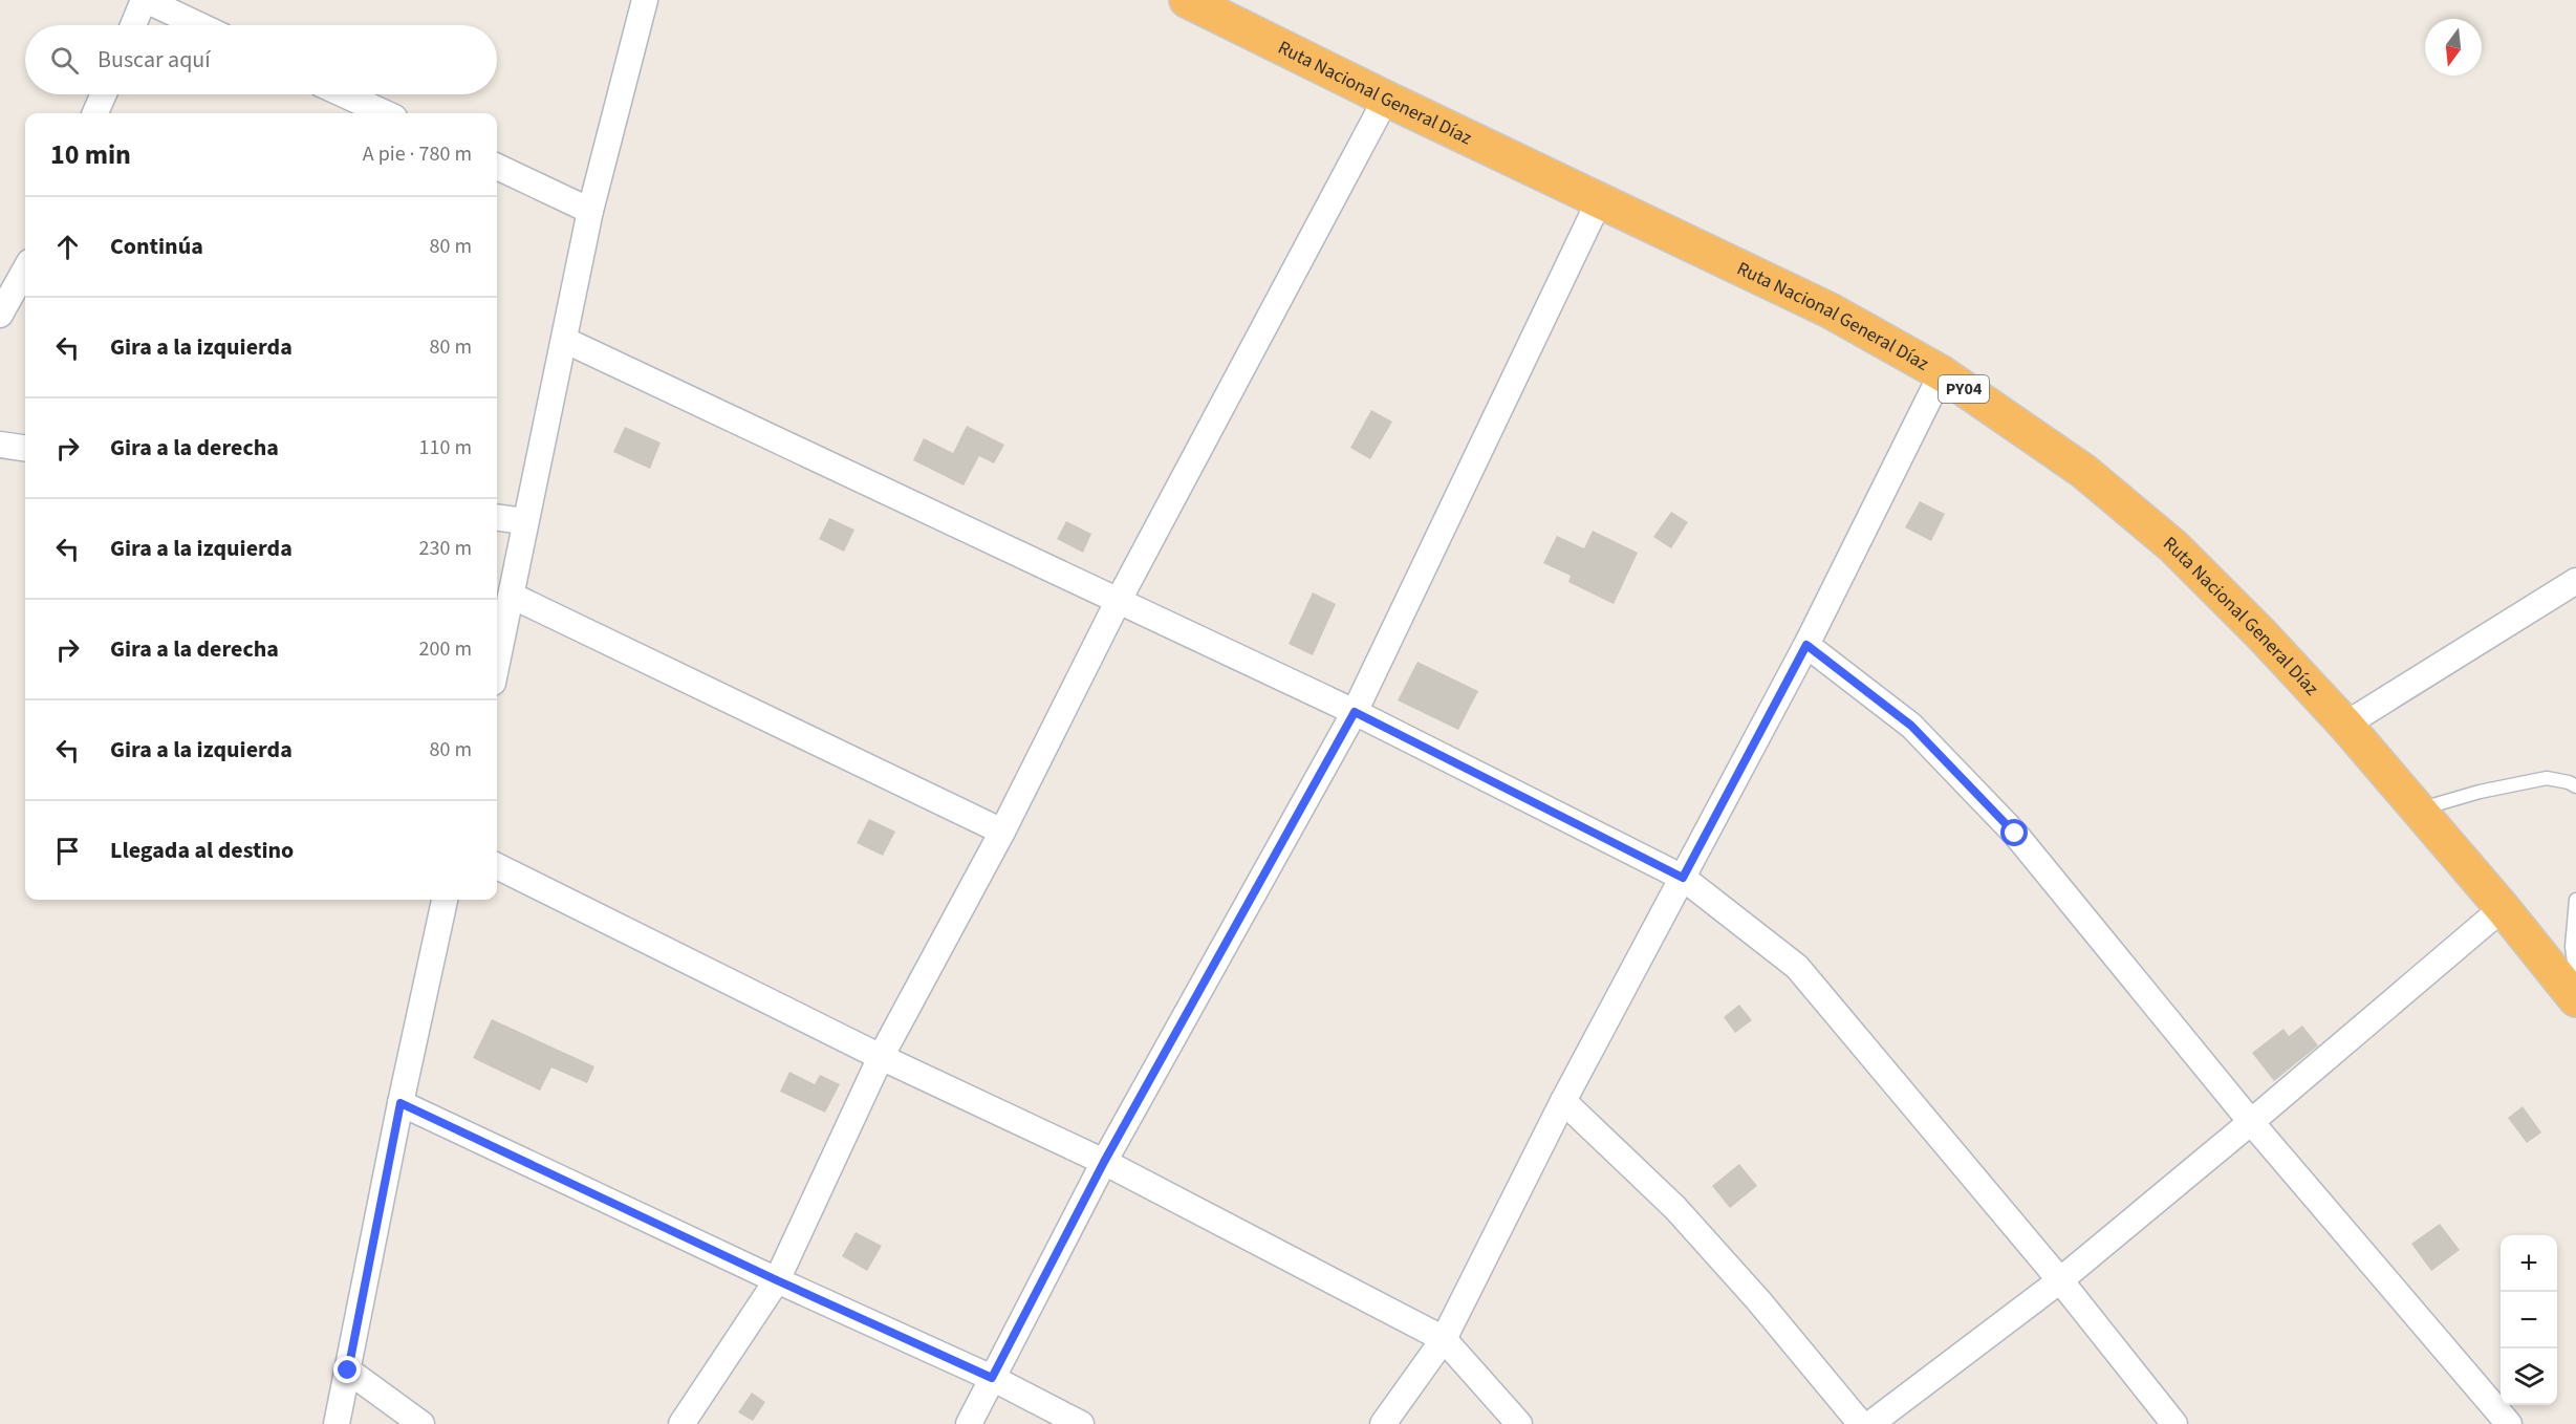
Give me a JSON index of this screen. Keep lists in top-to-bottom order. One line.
{"streets":{"highway":["Ruta Nacional General Díaz","PY04"]},"north":"bottom","page":{"search":"Buscar aquí","heading":["10 min","A pie · 780 m"],"list":[["Continúa","80 m"],["Gira a la izquierda","80 m"],["Gira a la derecha","110 m"],["Gira a la izquierda","230 m"],["Gira a la derecha","200 m"],["Gira a la izquierda","80 m"],"Llegada al destino"],"map_buttons":["+","−"]}}
